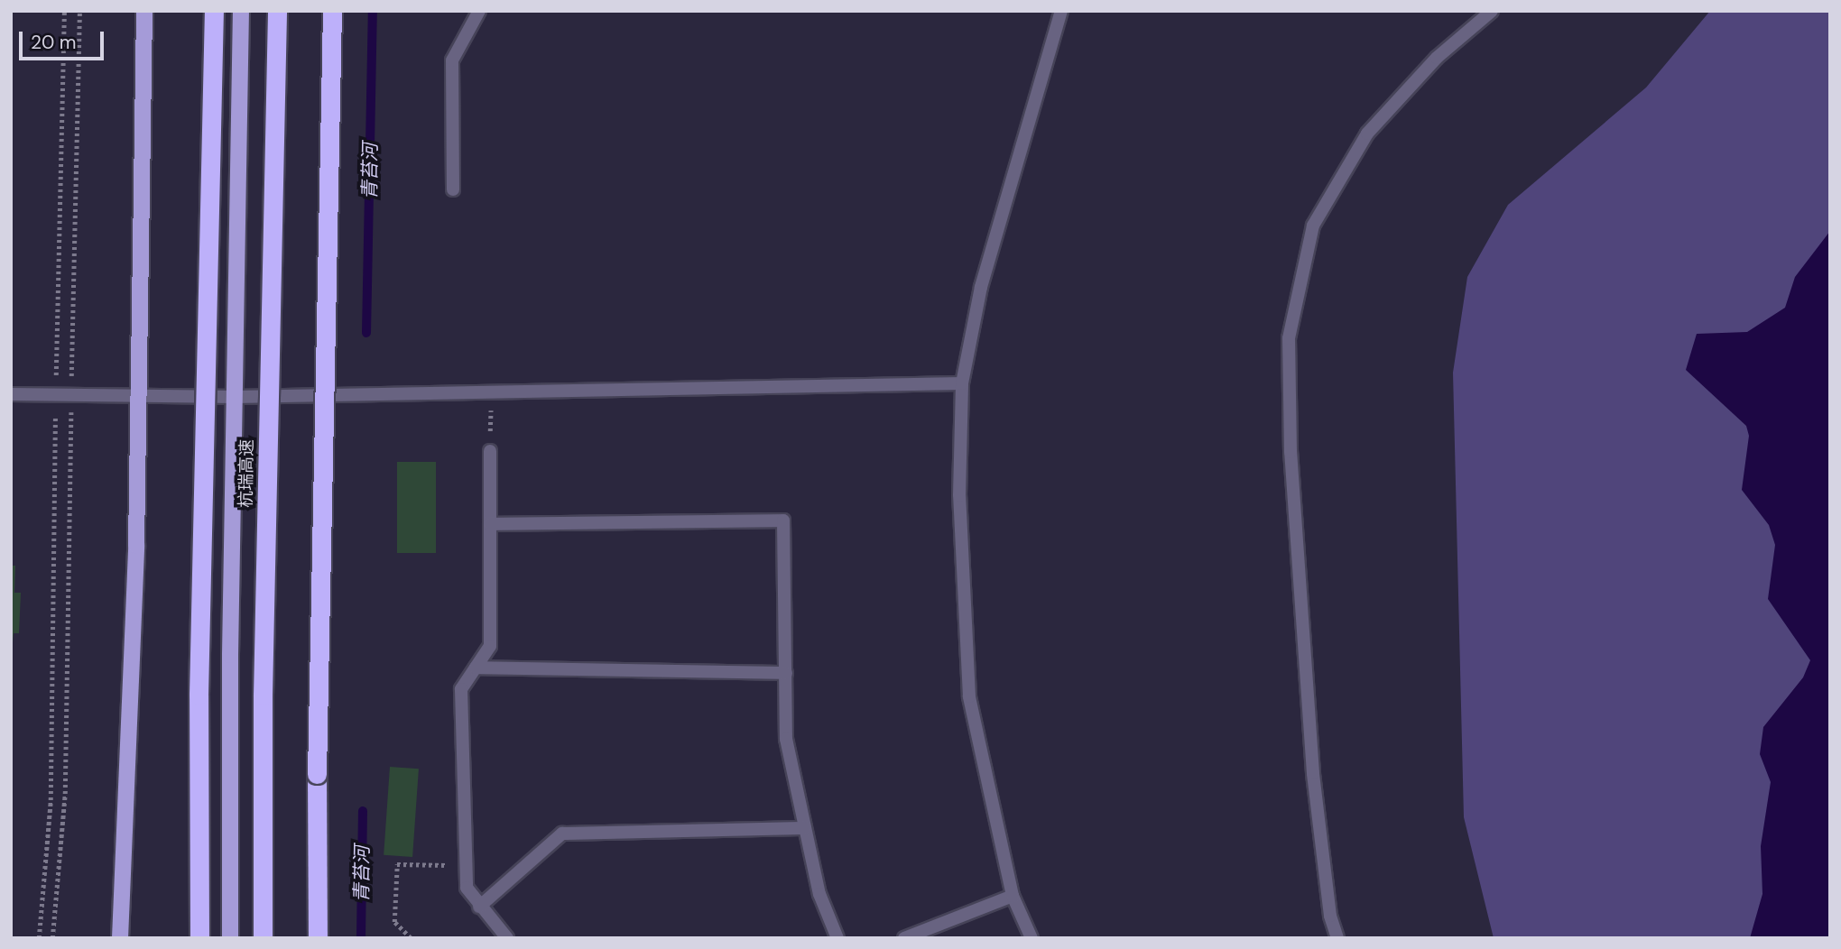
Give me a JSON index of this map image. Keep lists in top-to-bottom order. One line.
{"streets":{"highway":["杭瑞高速"]},"water":["青苔河"],"scale_bar":"20 m"}
